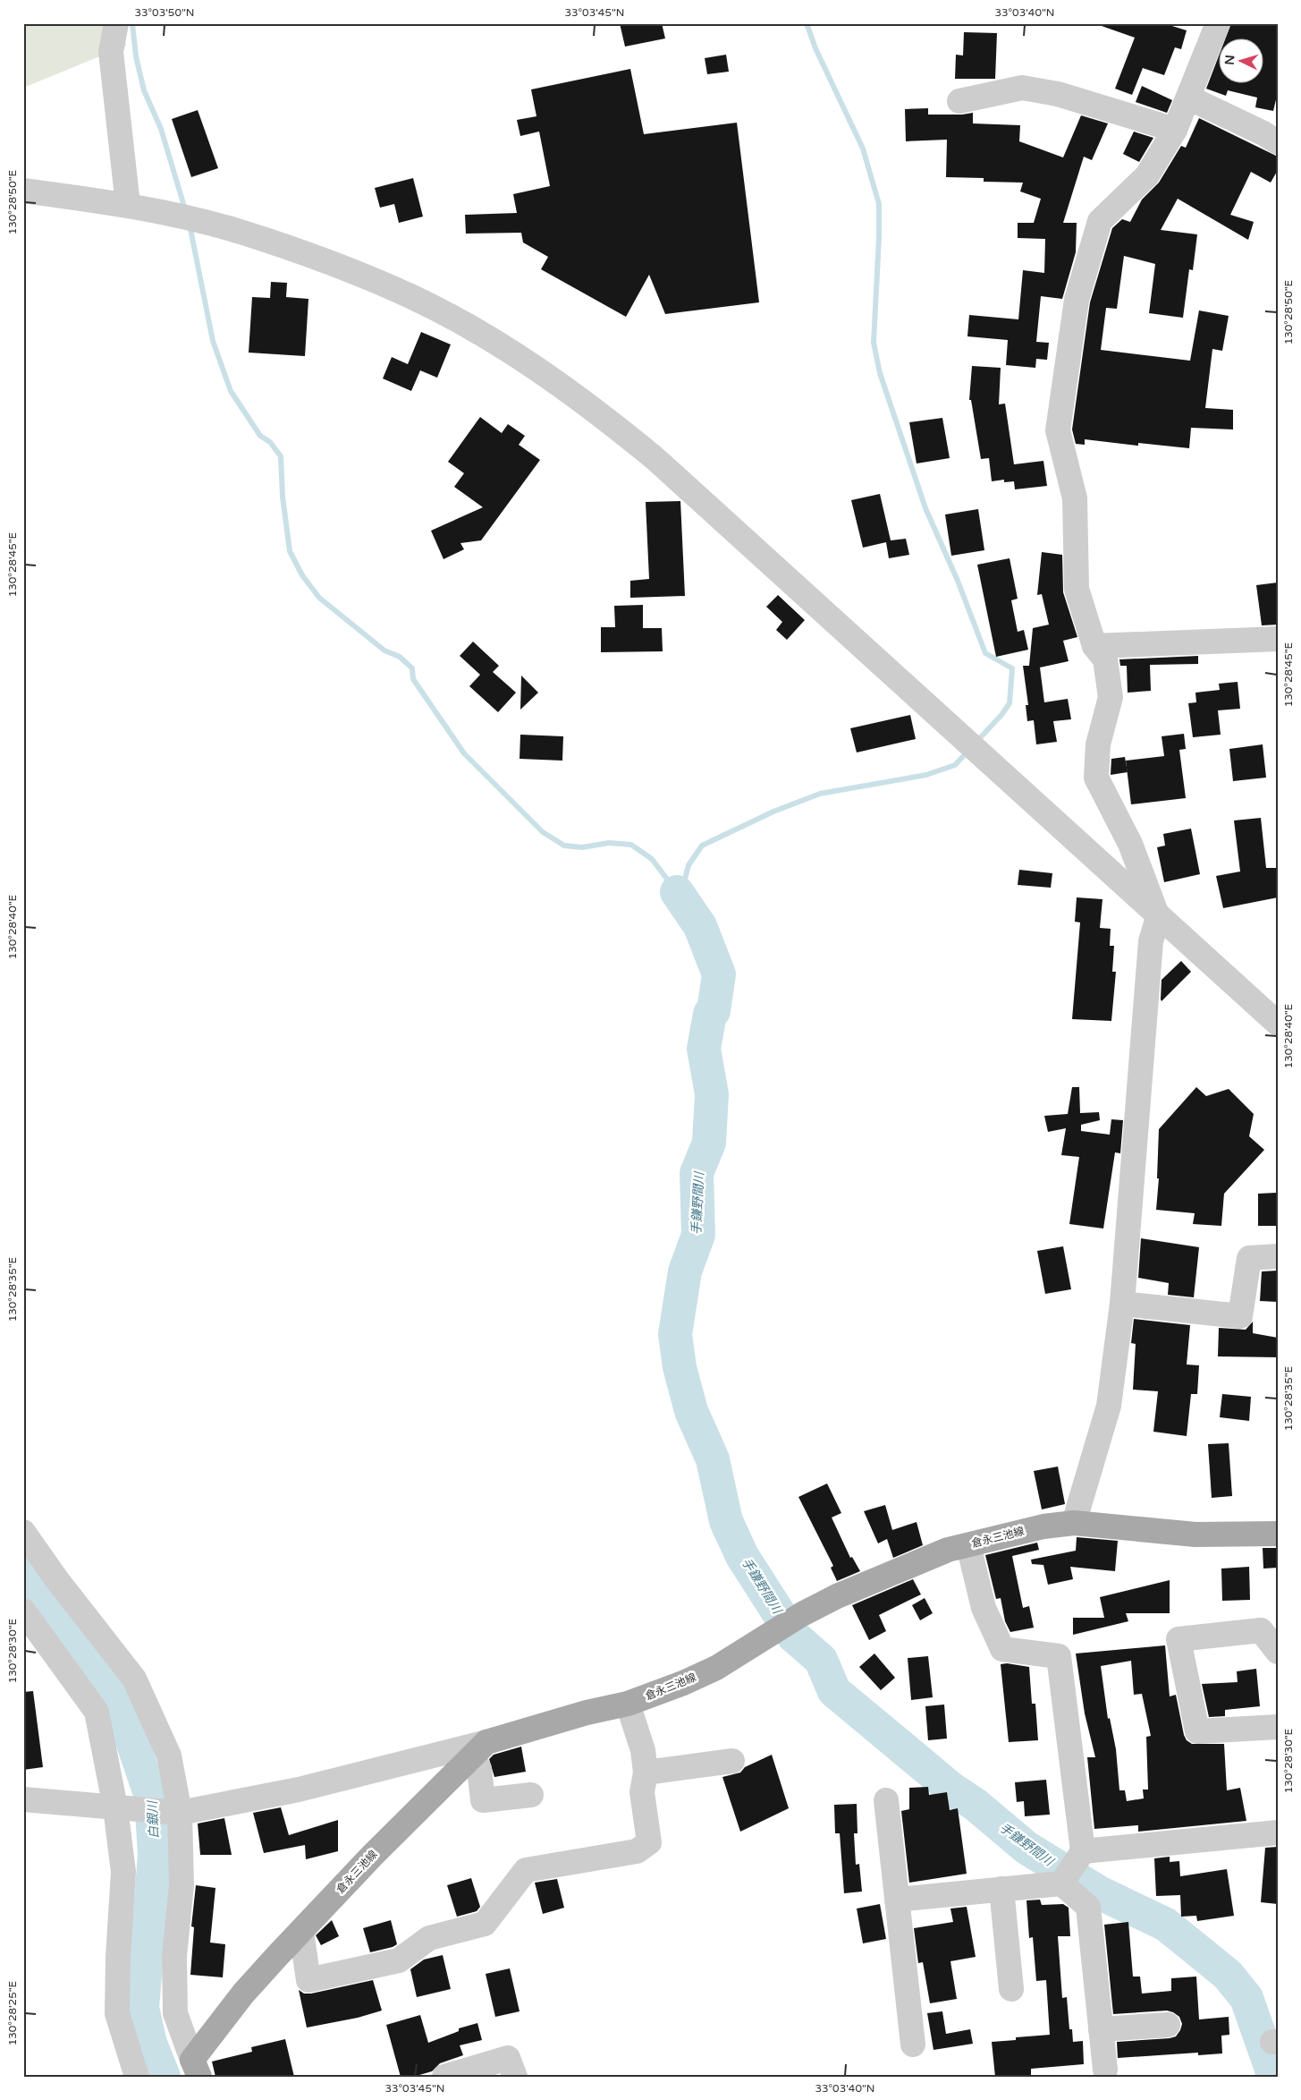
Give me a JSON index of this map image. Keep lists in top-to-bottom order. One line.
{"streets":{"main road":["倉永三池線"]},"water":["手鎌野間川","白銀川"],"north":"left","coordinates":["33°03'50\"N","33°03'45\"N","33°03'40\"N","130°28'50\"E","130°28'45\"E","130°28'40\"E","130°28'35\"E","130°28'30\"E","130°28'25\"E"]}
